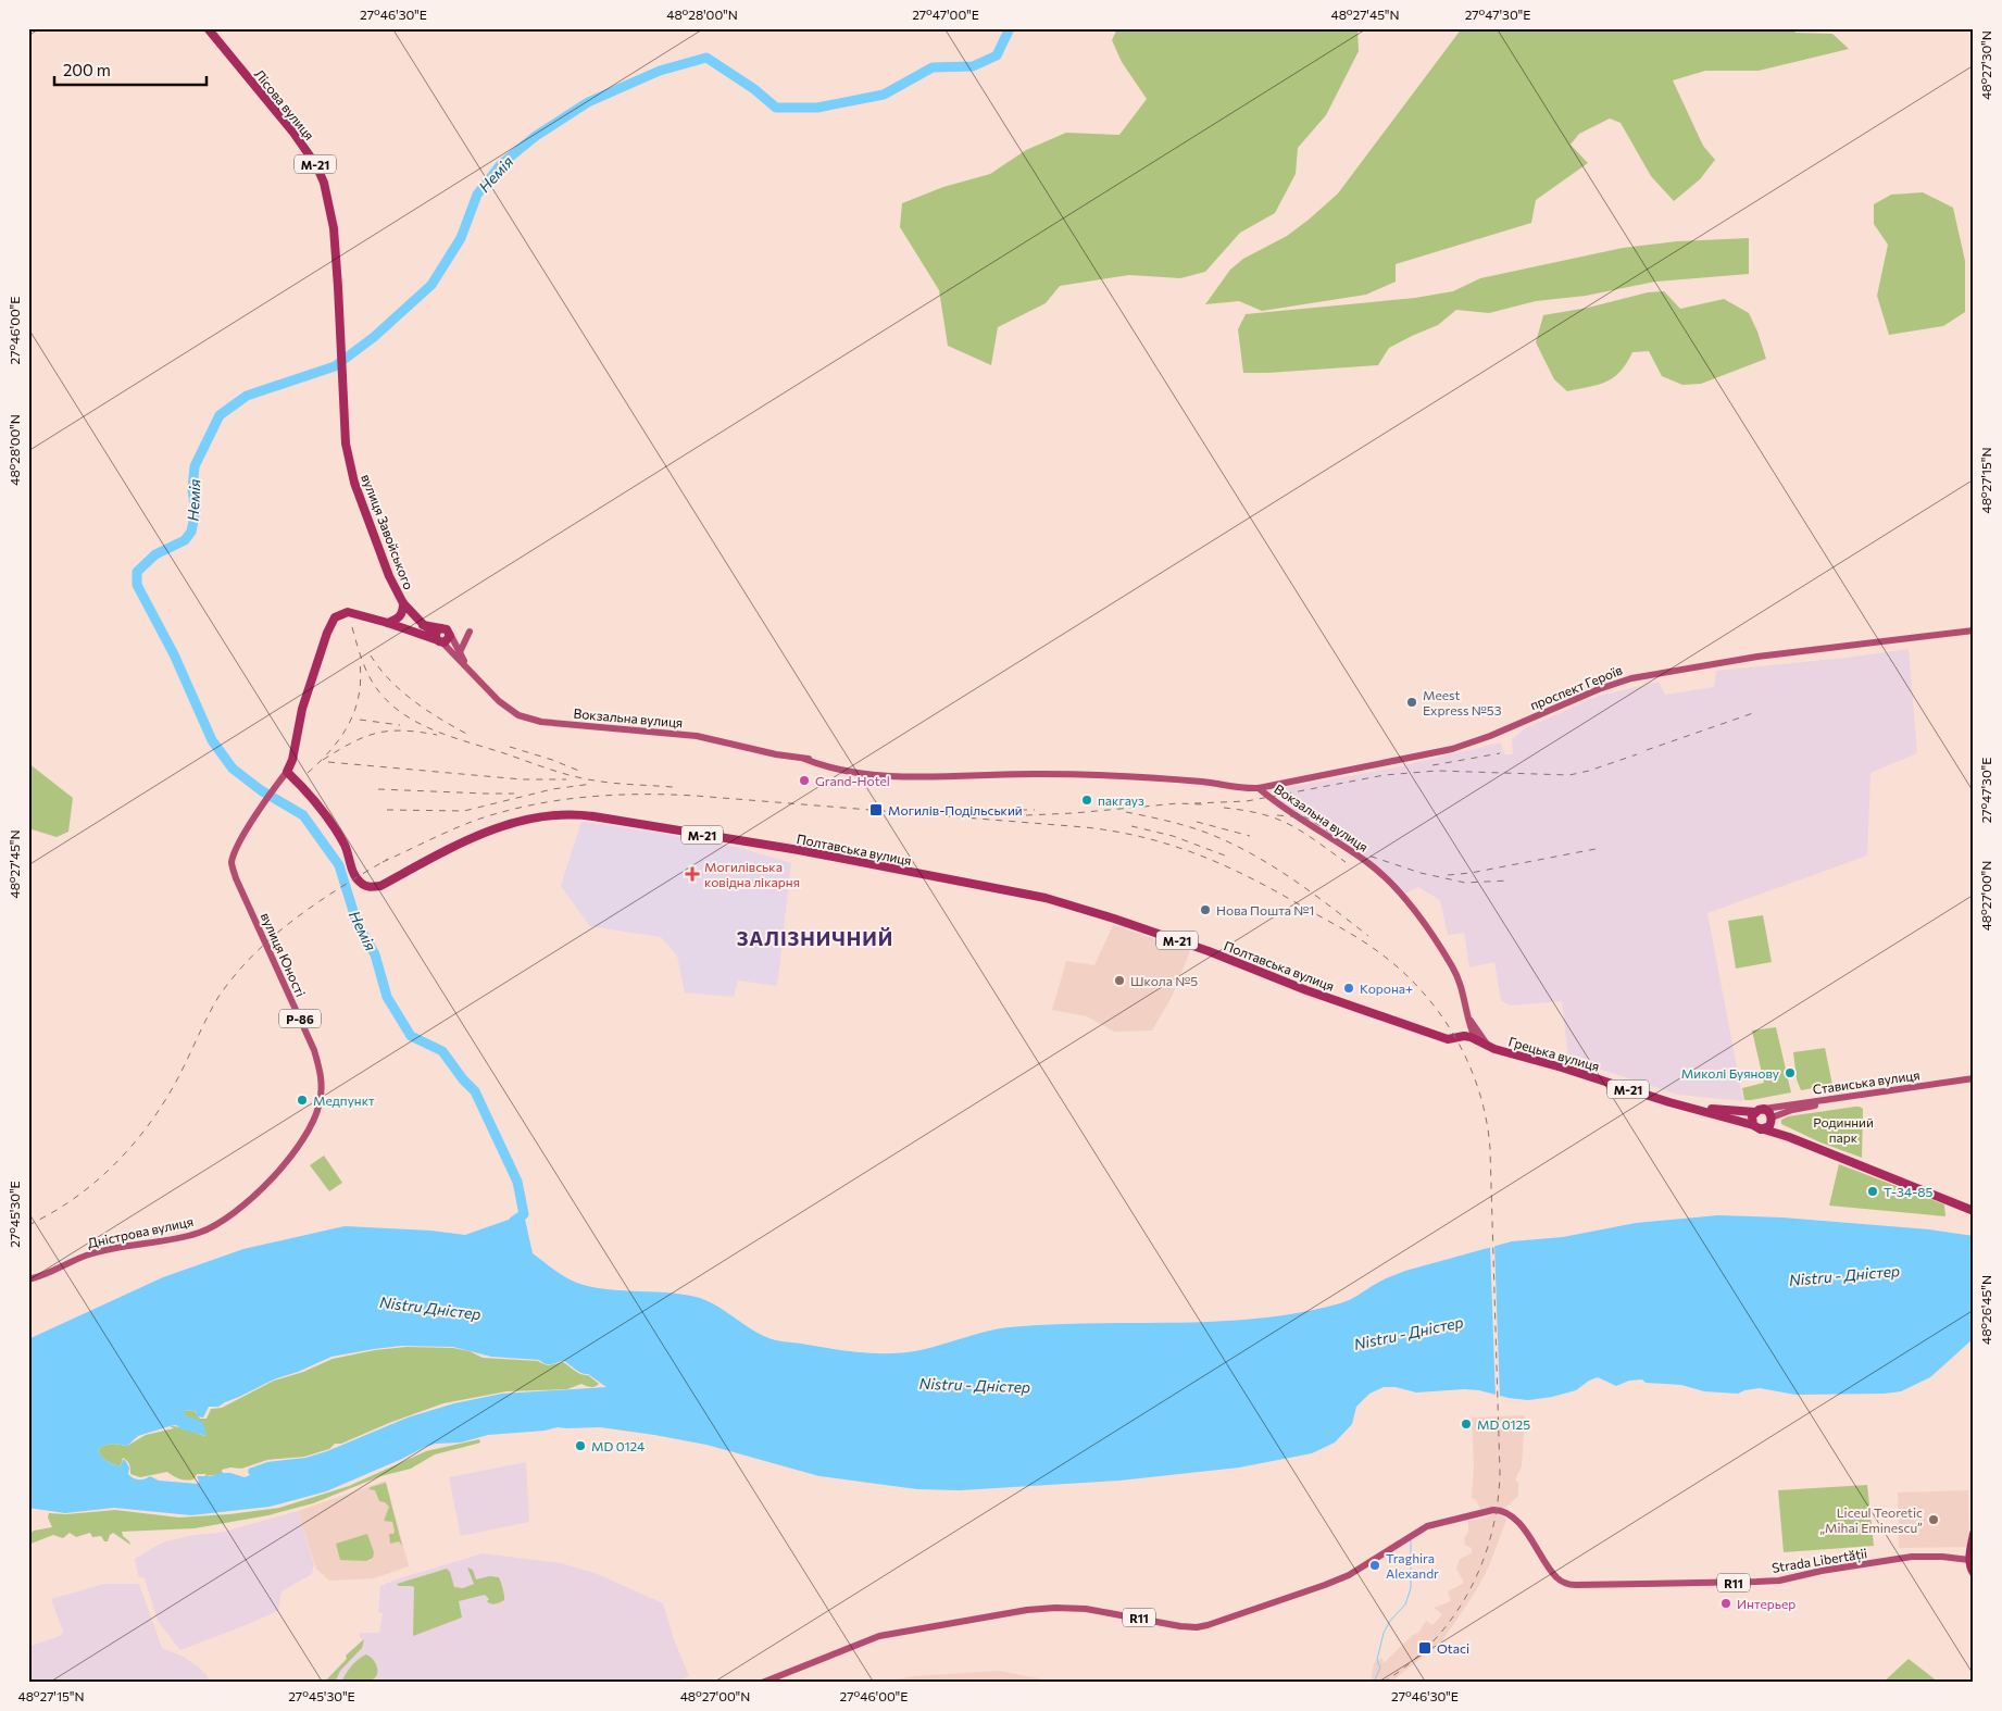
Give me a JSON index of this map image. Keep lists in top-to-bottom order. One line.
{"streets":{"highway":["Лісова вулиця","М-21","вулиця Завойського","Вокзальна вулиця","Полтавська вулиця","Грецька вулиця"],"main road":["проспект Героїв","вулиця Юності","Р-86","Стависька вулиця","Дністрова вулиця","Strada Libertății","R11"]},"crossings":[["Лісова вулиця","вулиця Завойського"],["М-21","вулиця Завойського"],["М-21","Вокзальна вулиця"],["М-21","Грецька вулиця"],["М-21","Стависька вулиця"],["вулиця Завойського","Вокзальна вулиця"],["проспект Героїв","Вокзальна вулиця"],["Вокзальна вулиця","Полтавська вулиця"],["Вокзальна вулиця","вулиця Юності"],["Вокзальна вулиця","Грецька вулиця"],["Полтавська вулиця","вулиця Юності"],["Полтавська вулиця","Грецька вулиця"],["вулиця Юності","Дністрова вулиця"],["Грецька вулиця","Стависька вулиця"]],"districts":["ЗАЛІЗНИЧНИЙ"],"water":["Немія","Nistru - Дністер","Nistru Дністер"],"parks":["Родинний парк"],"places":{"other":["Meest Express №53","Grand-Hotel","пакгауз","Нова Пошта №1","Школа №5","Корона+","Миколі Буянову","Медпункт","Т-34-85","MD 0125","MD 0124","Liceul Teoretic „Mihai Eminescu”","Traghira Alexandr","Интерьер"],"transit":["Могилів-Подільський","Otaci"],"health":["Могилівська ковідна лікарня"]},"scale_bar":"200 m","coordinates":["27°46'30\"E","48°28'00\"N","27°47'00\"E","48°27'45\"N","27°47'30\"E","48°27'30\"N","27°46'00\"E","48°27'15\"N","48°27'00\"N","27°45'30\"E","48°26'45\"N"]}
